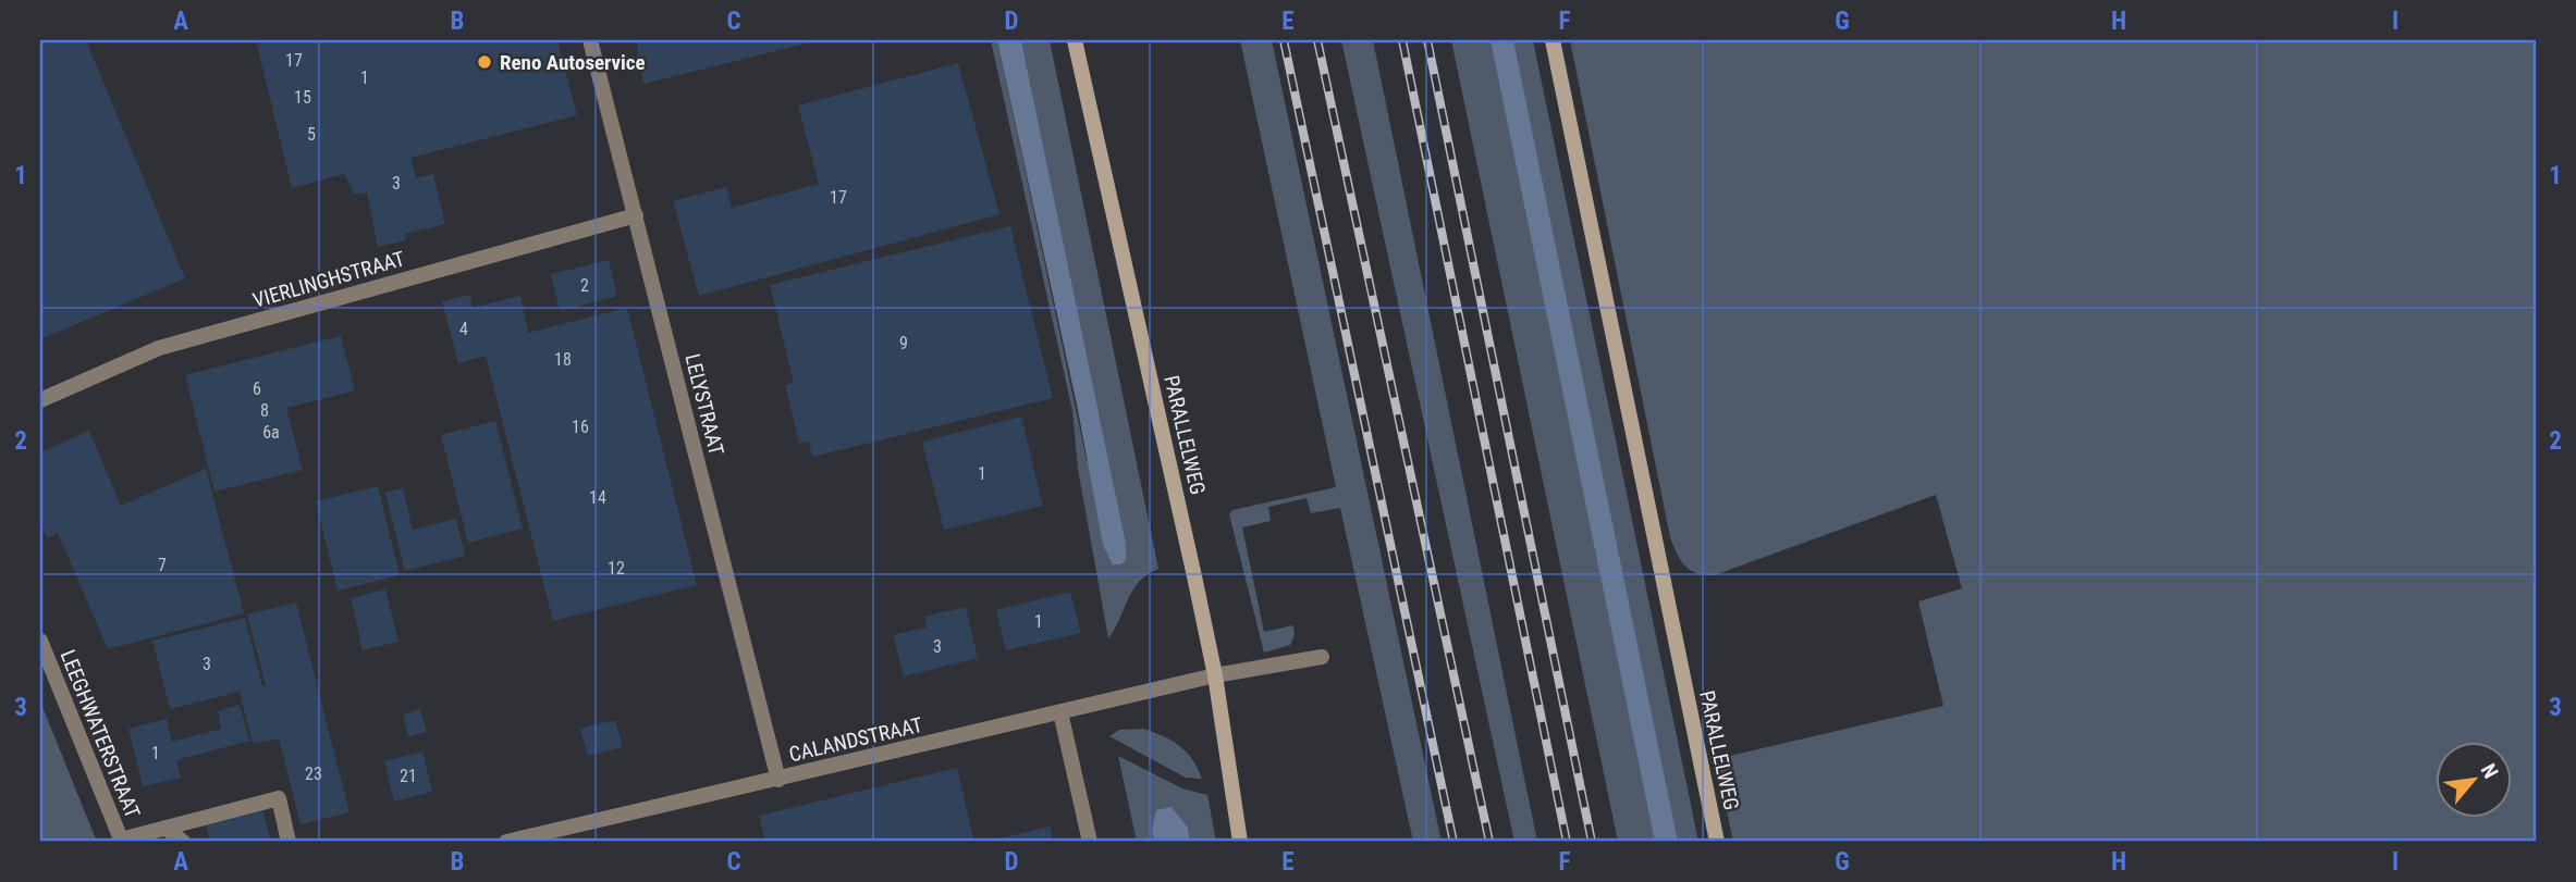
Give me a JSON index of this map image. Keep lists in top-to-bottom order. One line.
{"streets":{"main road":["PARALLELWEG"],"street":["VIERLINGHSTRAAT","LELYSTRAAT","LEEGHWATERSTRAAT","CALANDSTRAAT"]},"crossings":[["VIERLINGHSTRAAT","LELYSTRAAT"],["LELYSTRAAT","CALANDSTRAAT"],["PARALLELWEG","CALANDSTRAAT"]],"places":["Reno Autoservice"],"house_numbers":["17","1","15","5","3","17","2","4","9","18","6","8","16","6a","1","14","7","12","1","3","3","1","23","21"],"north":"top right","grid":{"columns":["A","B","C","D","E","F","G","H","I"],"rows":["1","2","3"]}}
